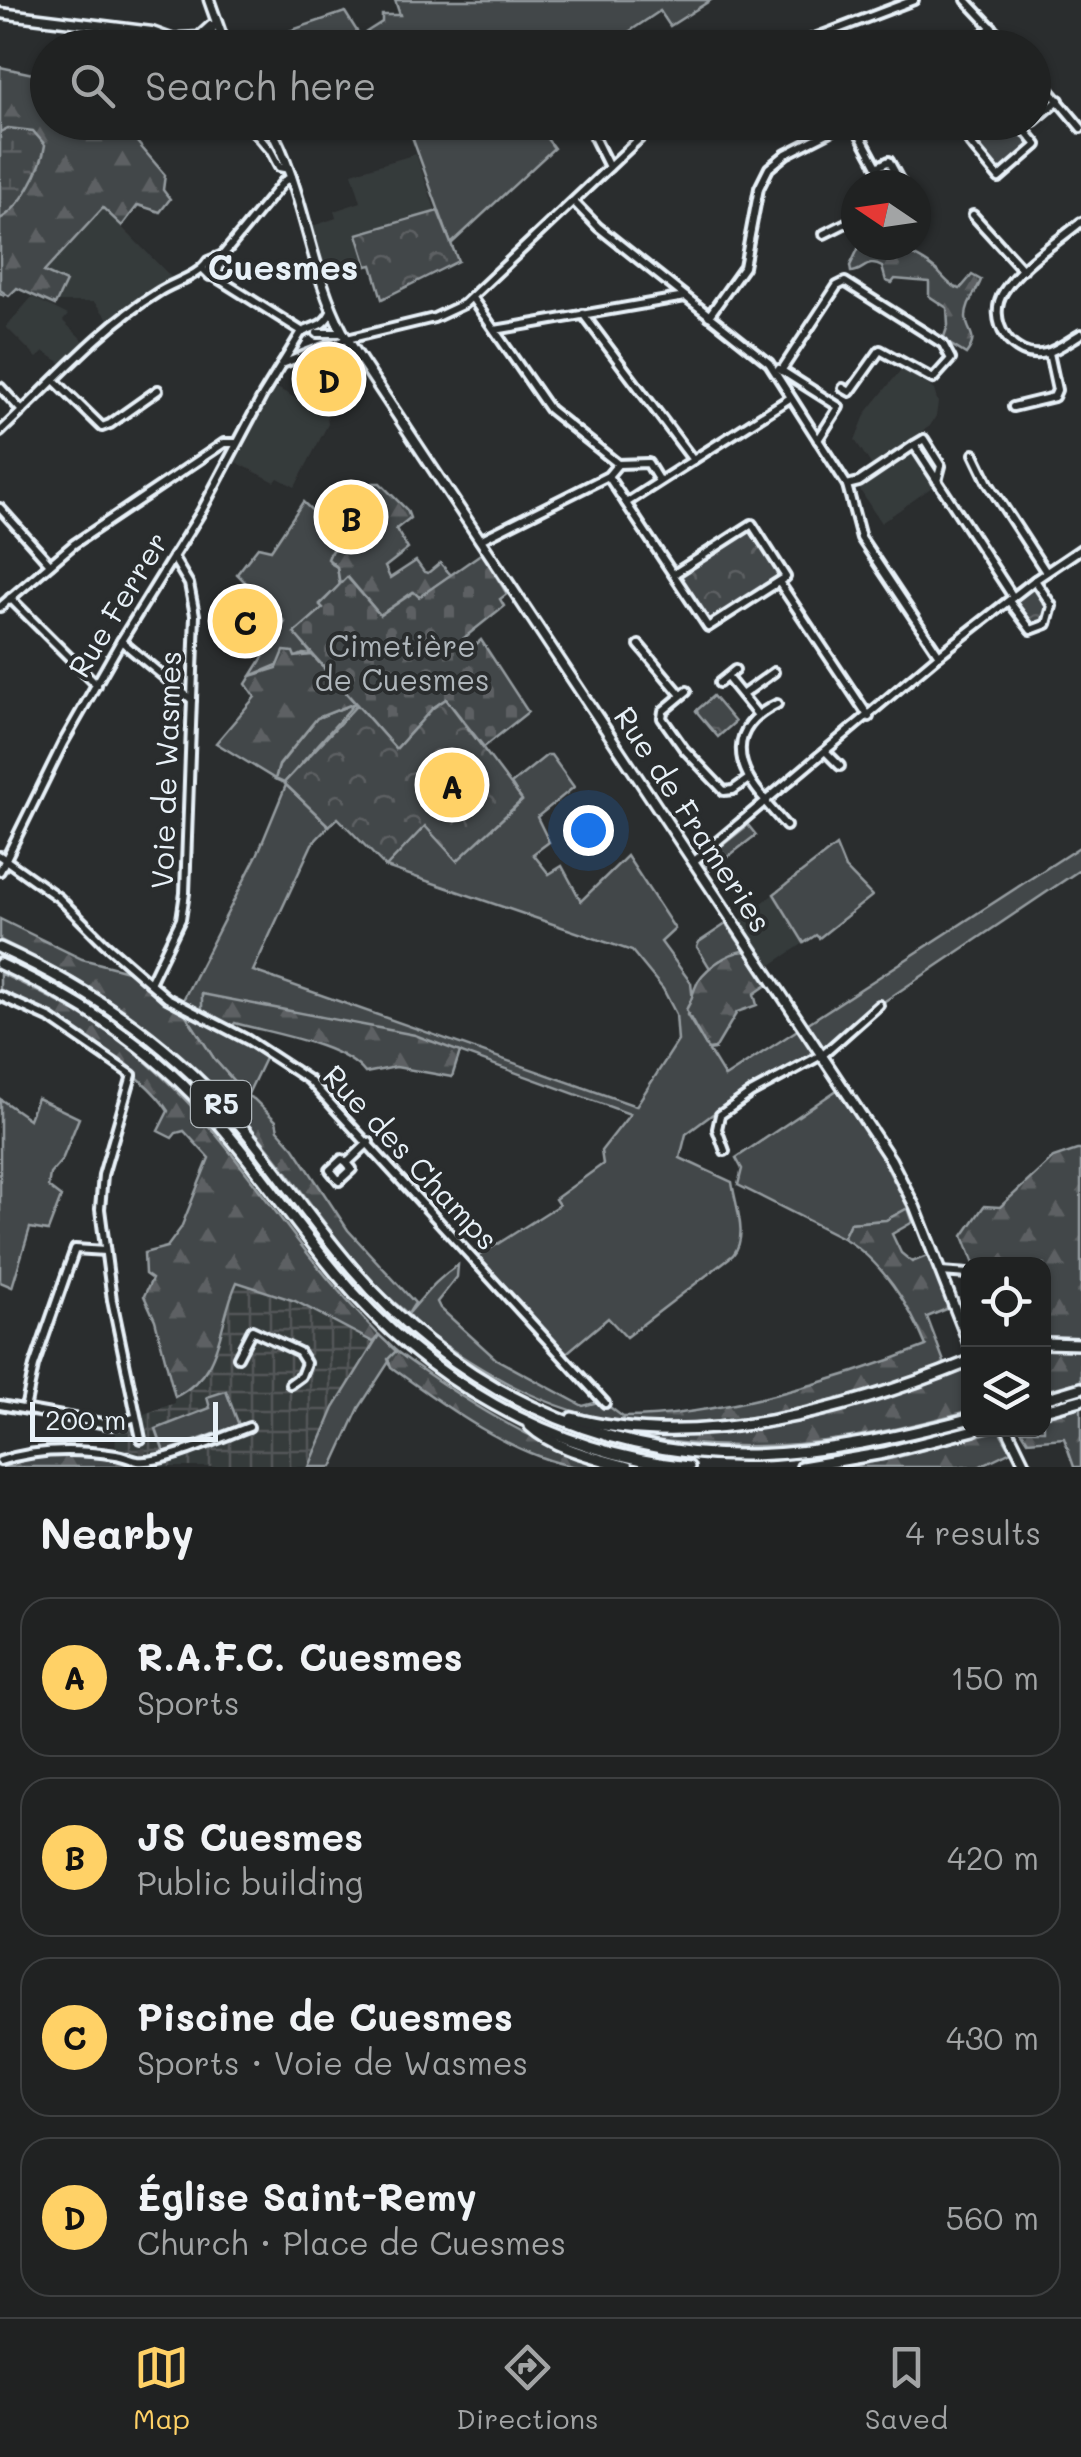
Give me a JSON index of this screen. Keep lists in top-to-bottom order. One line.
{"streets":{"highway":["R5"],"main road":["Rue de Frameries"],"street":["Rue Ferrer","Voie de Wasmes","Rue des Champs"]},"crossings":[["Rue Ferrer","Voie de Wasmes"],["Rue Ferrer","Rue des Champs"],["Voie de Wasmes","Rue des Champs"]],"districts":["Cuesmes"],"parks":["Cimetière de Cuesmes"],"scale_bar":"200 m","north":"left","page":{"search":"Search here","pins":["D","B","C","A"],"scale":"200 m","heading":["Nearby","4 results"],"list":[{"mark":"A","name":"R.A.F.C. Cuesmes","note":"Sports","value":"150 m"},{"mark":"B","name":"JS Cuesmes","note":"Public building","value":"420 m"},{"mark":"C","name":"Piscine de Cuesmes","note":"Sports · Voie de Wasmes","value":"430 m"},{"mark":"D","name":"Église Saint-Remy","note":"Church · Place de Cuesmes","value":"560 m"}],"nav":["Map","Directions","Saved"]}}
